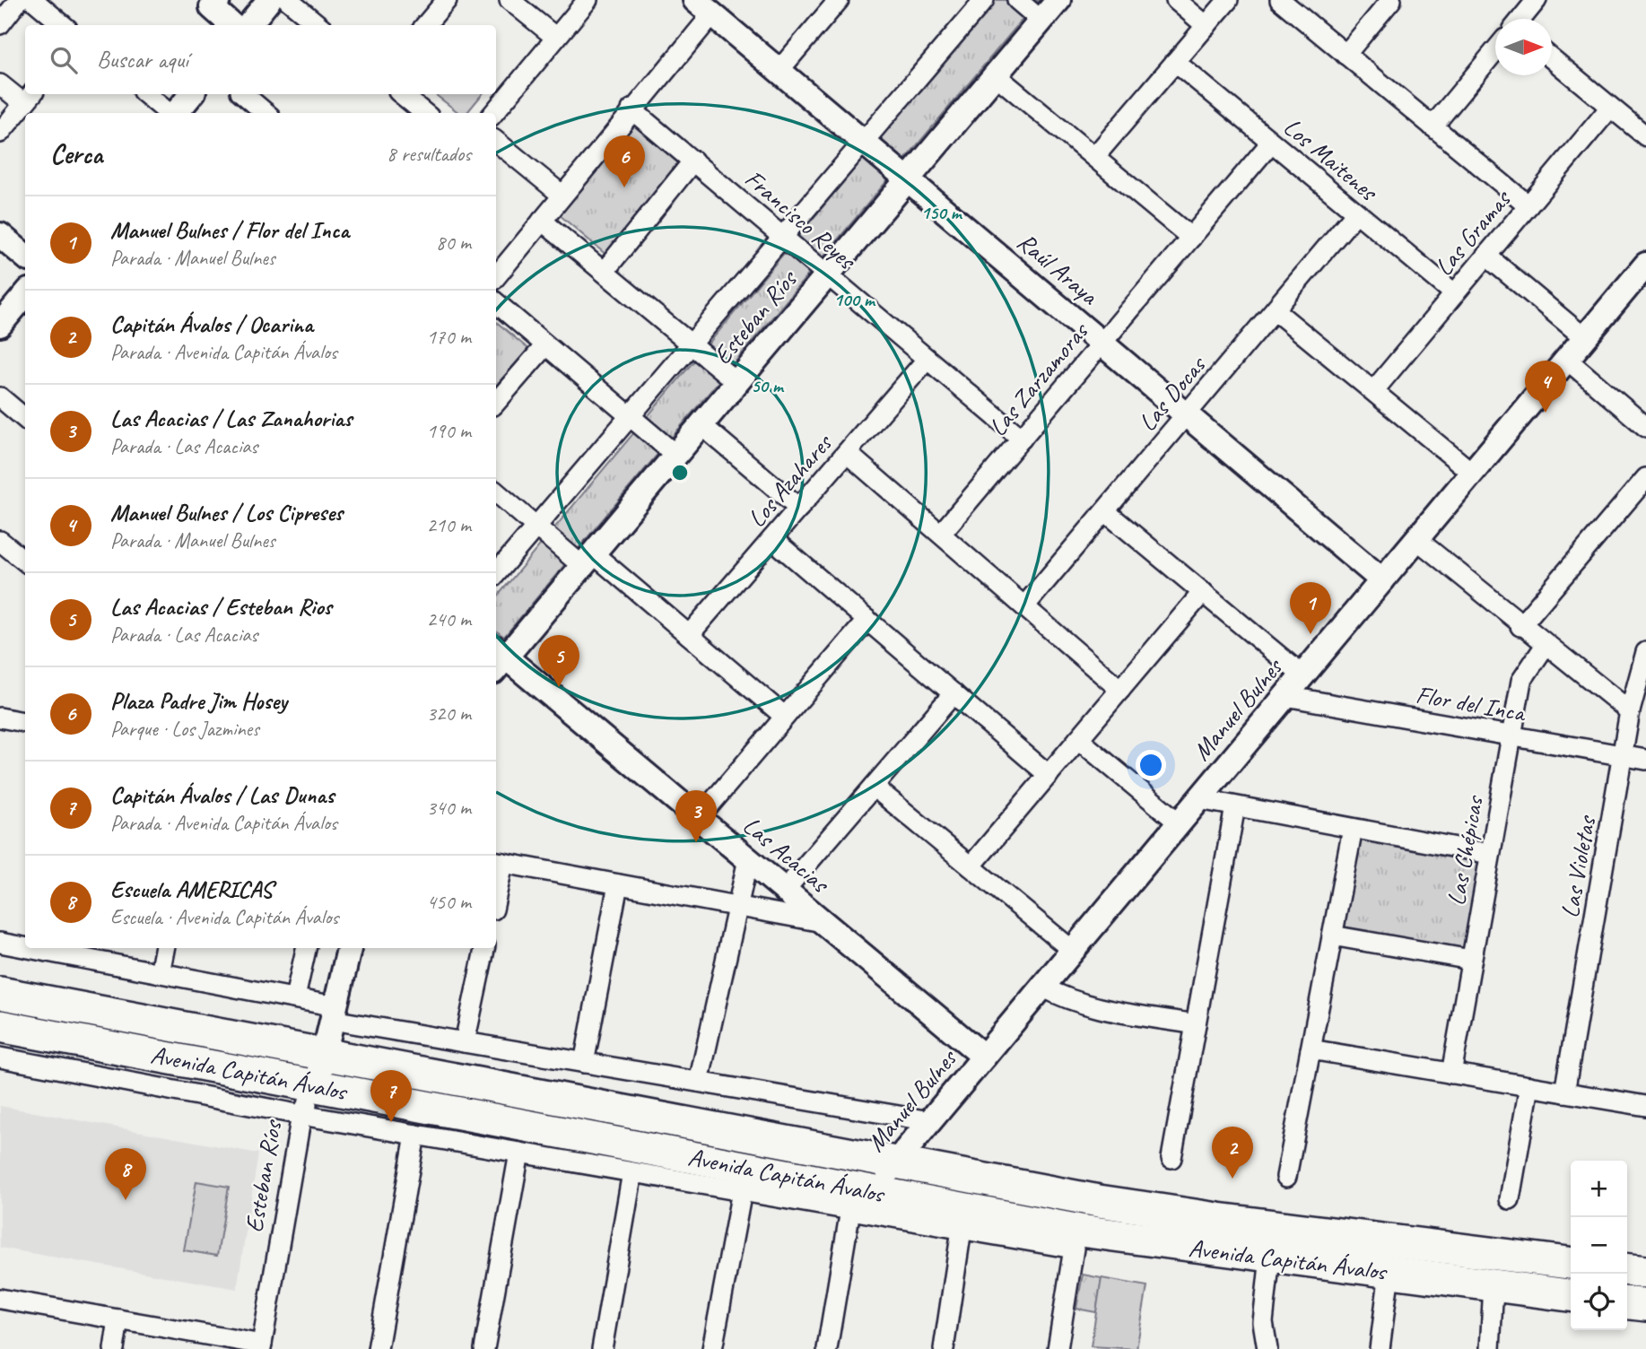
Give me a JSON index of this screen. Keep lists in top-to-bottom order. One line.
{"streets":{"highway":["Avenida Capitán Ávalos"],"street":["Los Maitenes","Francisco Reyes","Las Gramas","Raúl Araya","Esteban Ríos","Las Zarzamoras","Las Docas","Los Azahares","Flor del Inca","Manuel Bulnes","Las Chépicas","Las Acacias","Las Violetas"]},"crossings":[["Los Maitenes","Las Gramas"],["Los Maitenes","Las Zarzamoras"],["Los Maitenes","Las Docas"],["Francisco Reyes","Esteban Ríos"],["Francisco Reyes","Las Zarzamoras"],["Francisco Reyes","Los Azahares"],["Raúl Araya","Esteban Ríos"],["Raúl Araya","Las Zarzamoras"],["Raúl Araya","Las Docas"],["Raúl Araya","Manuel Bulnes"],["Esteban Ríos","Las Acacias"],["Esteban Ríos","Avenida Capitán Ávalos"],["Flor del Inca","Manuel Bulnes"],["Flor del Inca","Las Chépicas"],["Flor del Inca","Las Violetas"],["Manuel Bulnes","Las Acacias"],["Manuel Bulnes","Avenida Capitán Ávalos"]],"north":"right","page":{"search":"Buscar aquí","heading":["Cerca","8 resultados"],"pins":["6","4","1","5","3","7","2","8"],"list":[{"mark":"1","name":"Manuel Bulnes / Flor del Inca","note":"Parada · Manuel Bulnes","value":"80 m"},{"mark":"2","name":"Capitán Ávalos / Ocarina","note":"Parada · Avenida Capitán Ávalos","value":"170 m"},{"mark":"3","name":"Las Acacias / Las Zanahorias","note":"Parada · Las Acacias","value":"190 m"},{"mark":"4","name":"Manuel Bulnes / Los Cipreses","note":"Parada · Manuel Bulnes","value":"210 m"},{"mark":"5","name":"Las Acacias / Esteban Rios","note":"Parada · Las Acacias","value":"240 m"},{"mark":"6","name":"Plaza Padre Jim Hosey","note":"Parque · Los Jazmines","value":"320 m"},{"mark":"7","name":"Capitán Ávalos / Las Dunas","note":"Parada · Avenida Capitán Ávalos","value":"340 m"},{"mark":"8","name":"Escuela AMERICAS","note":"Escuela · Avenida Capitán Ávalos","value":"450 m"}],"map_buttons":["+","−"]},"rings":["150 m","100 m","50 m"]}
